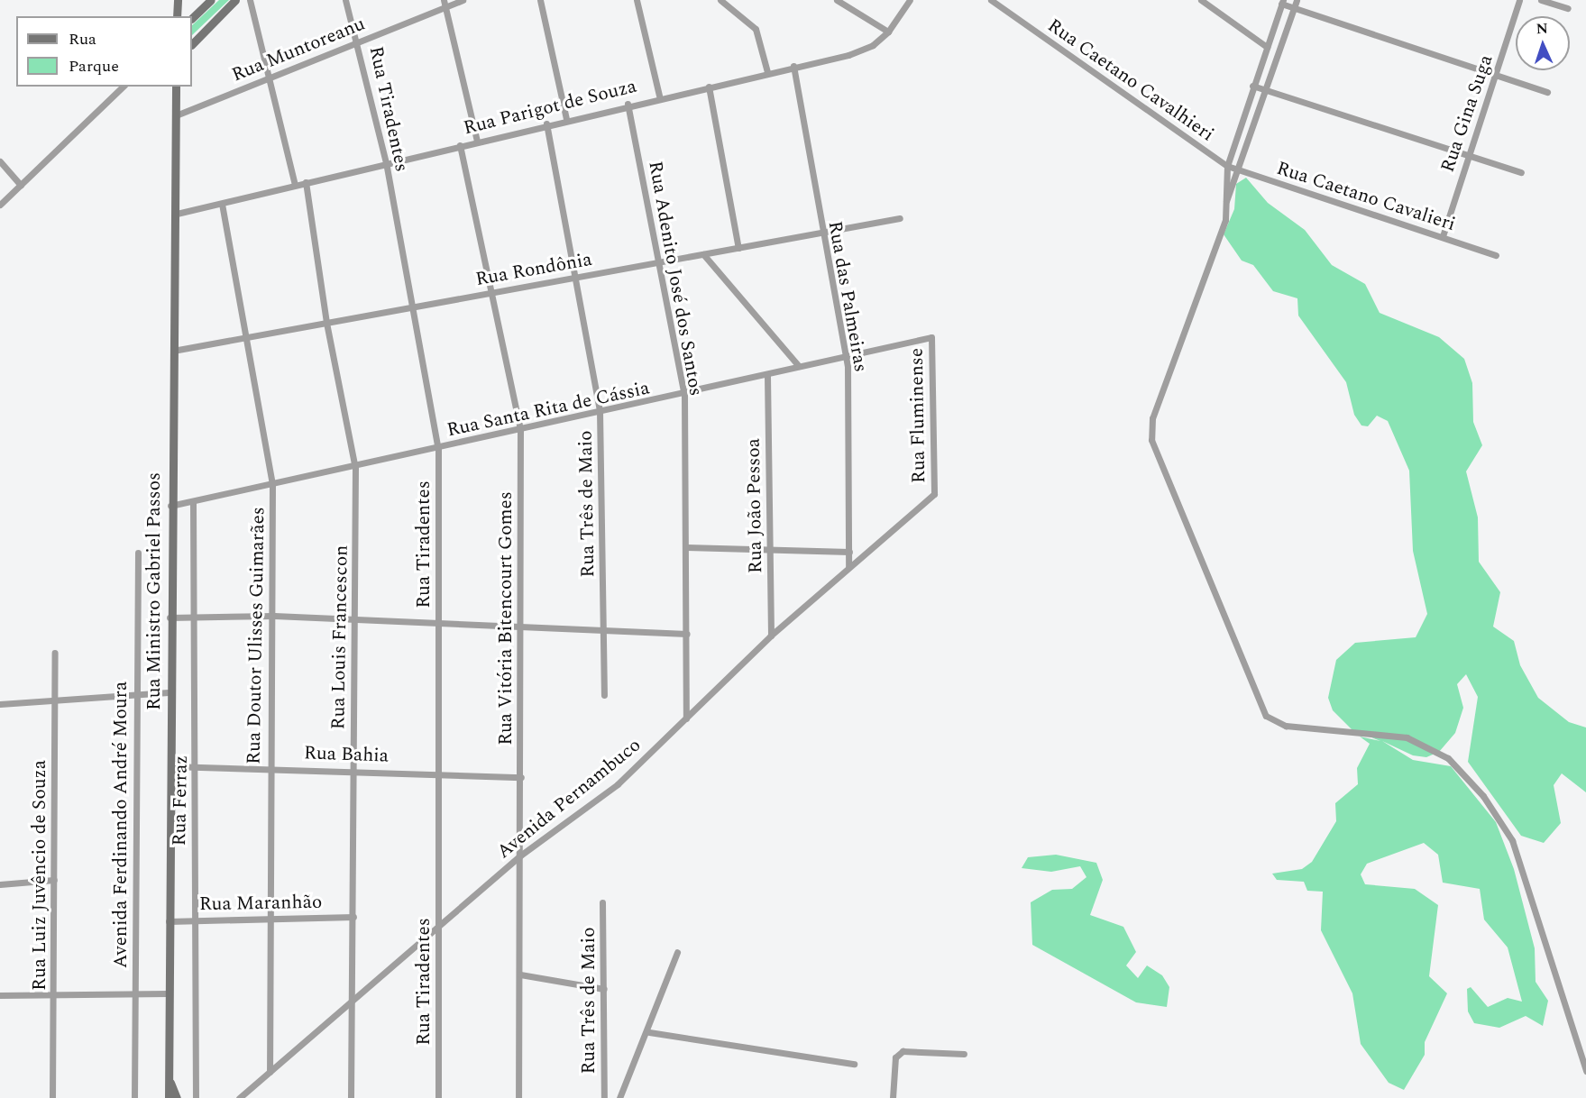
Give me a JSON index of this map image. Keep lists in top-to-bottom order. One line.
{"streets":{"main road":["Rua Ministro Gabriel Passos"],"street":["Rua Muntoreanu","Rua Caetano Cavalhieri","Rua Parigot de Souza","Rua Tiradentes","Rua Gina Suga","Rua Caetano Cavalieri","Rua Rondônia","Rua Adenito José dos Santos","Rua das Palmeiras","Rua Santa Rita de Cássia","Rua Fluminense","Rua Três de Maio","Rua João Pessoa","Rua Vitória Bitencourt Gomes","Rua Doutor Ulisses Guimarães","Rua Louis Francescon","Rua Bahia","Avenida Pernambuco","Rua Ferraz","Avenida Ferdinando André Moura","Rua Luiz Juvêncio de Souza","Rua Maranhão"]},"crossings":[["Rua Muntoreanu","Rua Tiradentes"],["Rua Muntoreanu","Rua Ministro Gabriel Passos"],["Rua Caetano Cavalhieri","Rua Caetano Cavalieri"],["Rua Parigot de Souza","Rua Tiradentes"],["Rua Parigot de Souza","Rua Adenito José dos Santos"],["Rua Parigot de Souza","Rua das Palmeiras"],["Rua Parigot de Souza","Rua Três de Maio"],["Rua Parigot de Souza","Rua Ministro Gabriel Passos"],["Rua Parigot de Souza","Rua Vitória Bitencourt Gomes"],["Rua Parigot de Souza","Rua Doutor Ulisses Guimarães"],["Rua Parigot de Souza","Rua Louis Francescon"],["Rua Tiradentes","Rua Rondônia"],["Rua Tiradentes","Rua Santa Rita de Cássia"],["Rua Tiradentes","Rua Bahia"],["Rua Tiradentes","Avenida Pernambuco"],["Rua Gina Suga","Rua Caetano Cavalieri"],["Rua Rondônia","Rua Adenito José dos Santos"],["Rua Rondônia","Rua das Palmeiras"],["Rua Rondônia","Rua Três de Maio"],["Rua Rondônia","Rua Ministro Gabriel Passos"],["Rua Rondônia","Rua Vitória Bitencourt Gomes"],["Rua Rondônia","Rua Doutor Ulisses Guimarães"],["Rua Rondônia","Rua Louis Francescon"],["Rua Adenito José dos Santos","Rua Santa Rita de Cássia"],["Rua Adenito José dos Santos","Avenida Pernambuco"],["Rua das Palmeiras","Rua Santa Rita de Cássia"],["Rua das Palmeiras","Avenida Pernambuco"],["Rua Santa Rita de Cássia","Rua Fluminense"],["Rua Santa Rita de Cássia","Rua Três de Maio"],["Rua Santa Rita de Cássia","Rua João Pessoa"],["Rua Santa Rita de Cássia","Rua Ministro Gabriel Passos"],["Rua Santa Rita de Cássia","Rua Vitória Bitencourt Gomes"],["Rua Santa Rita de Cássia","Rua Doutor Ulisses Guimarães"],["Rua Santa Rita de Cássia","Rua Louis Francescon"],["Rua Santa Rita de Cássia","Rua Ferraz"],["Rua Fluminense","Avenida Pernambuco"],["Rua João Pessoa","Avenida Pernambuco"],["Rua Ministro Gabriel Passos","Rua Bahia"],["Rua Ministro Gabriel Passos","Rua Maranhão"],["Rua Vitória Bitencourt Gomes","Rua Bahia"],["Rua Vitória Bitencourt Gomes","Avenida Pernambuco"],["Rua Doutor Ulisses Guimarães","Rua Bahia"],["Rua Doutor Ulisses Guimarães","Avenida Pernambuco"],["Rua Doutor Ulisses Guimarães","Rua Maranhão"],["Rua Louis Francescon","Rua Bahia"],["Rua Louis Francescon","Avenida Pernambuco"],["Rua Louis Francescon","Rua Maranhão"],["Rua Bahia","Rua Ferraz"],["Rua Ferraz","Rua Maranhão"]],"legend":["Rua","Parque"],"north":"top"}
